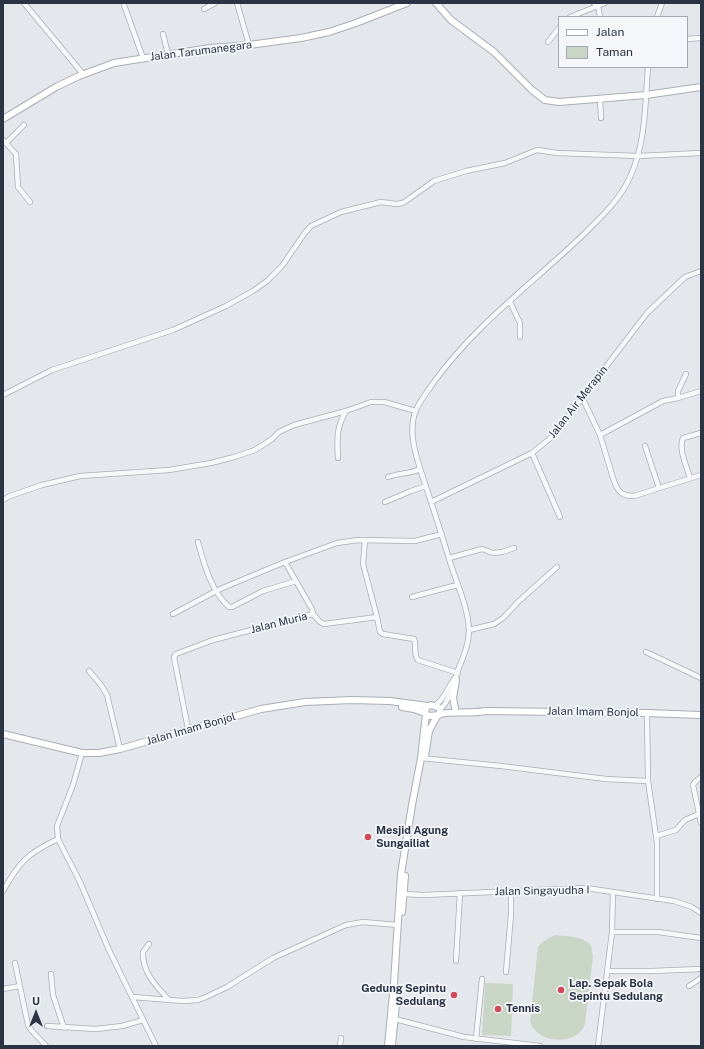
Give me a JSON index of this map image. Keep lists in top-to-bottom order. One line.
{"streets":{"main road":["Jalan Tarumanegara","Jalan Imam Bonjol"],"street":["Jalan Air Merapin","Jalan Muria","Jalan Singayudha I"]},"crossings":[["Jalan Muria","Jalan Imam Bonjol"]],"places":["Mesjid Agung Sungailiat","Lap. Sepak Bola Sepintu Sedulang","Gedung Sepintu Sedulang","Tennis"],"legend":["Jalan","Taman"],"north":"top"}
